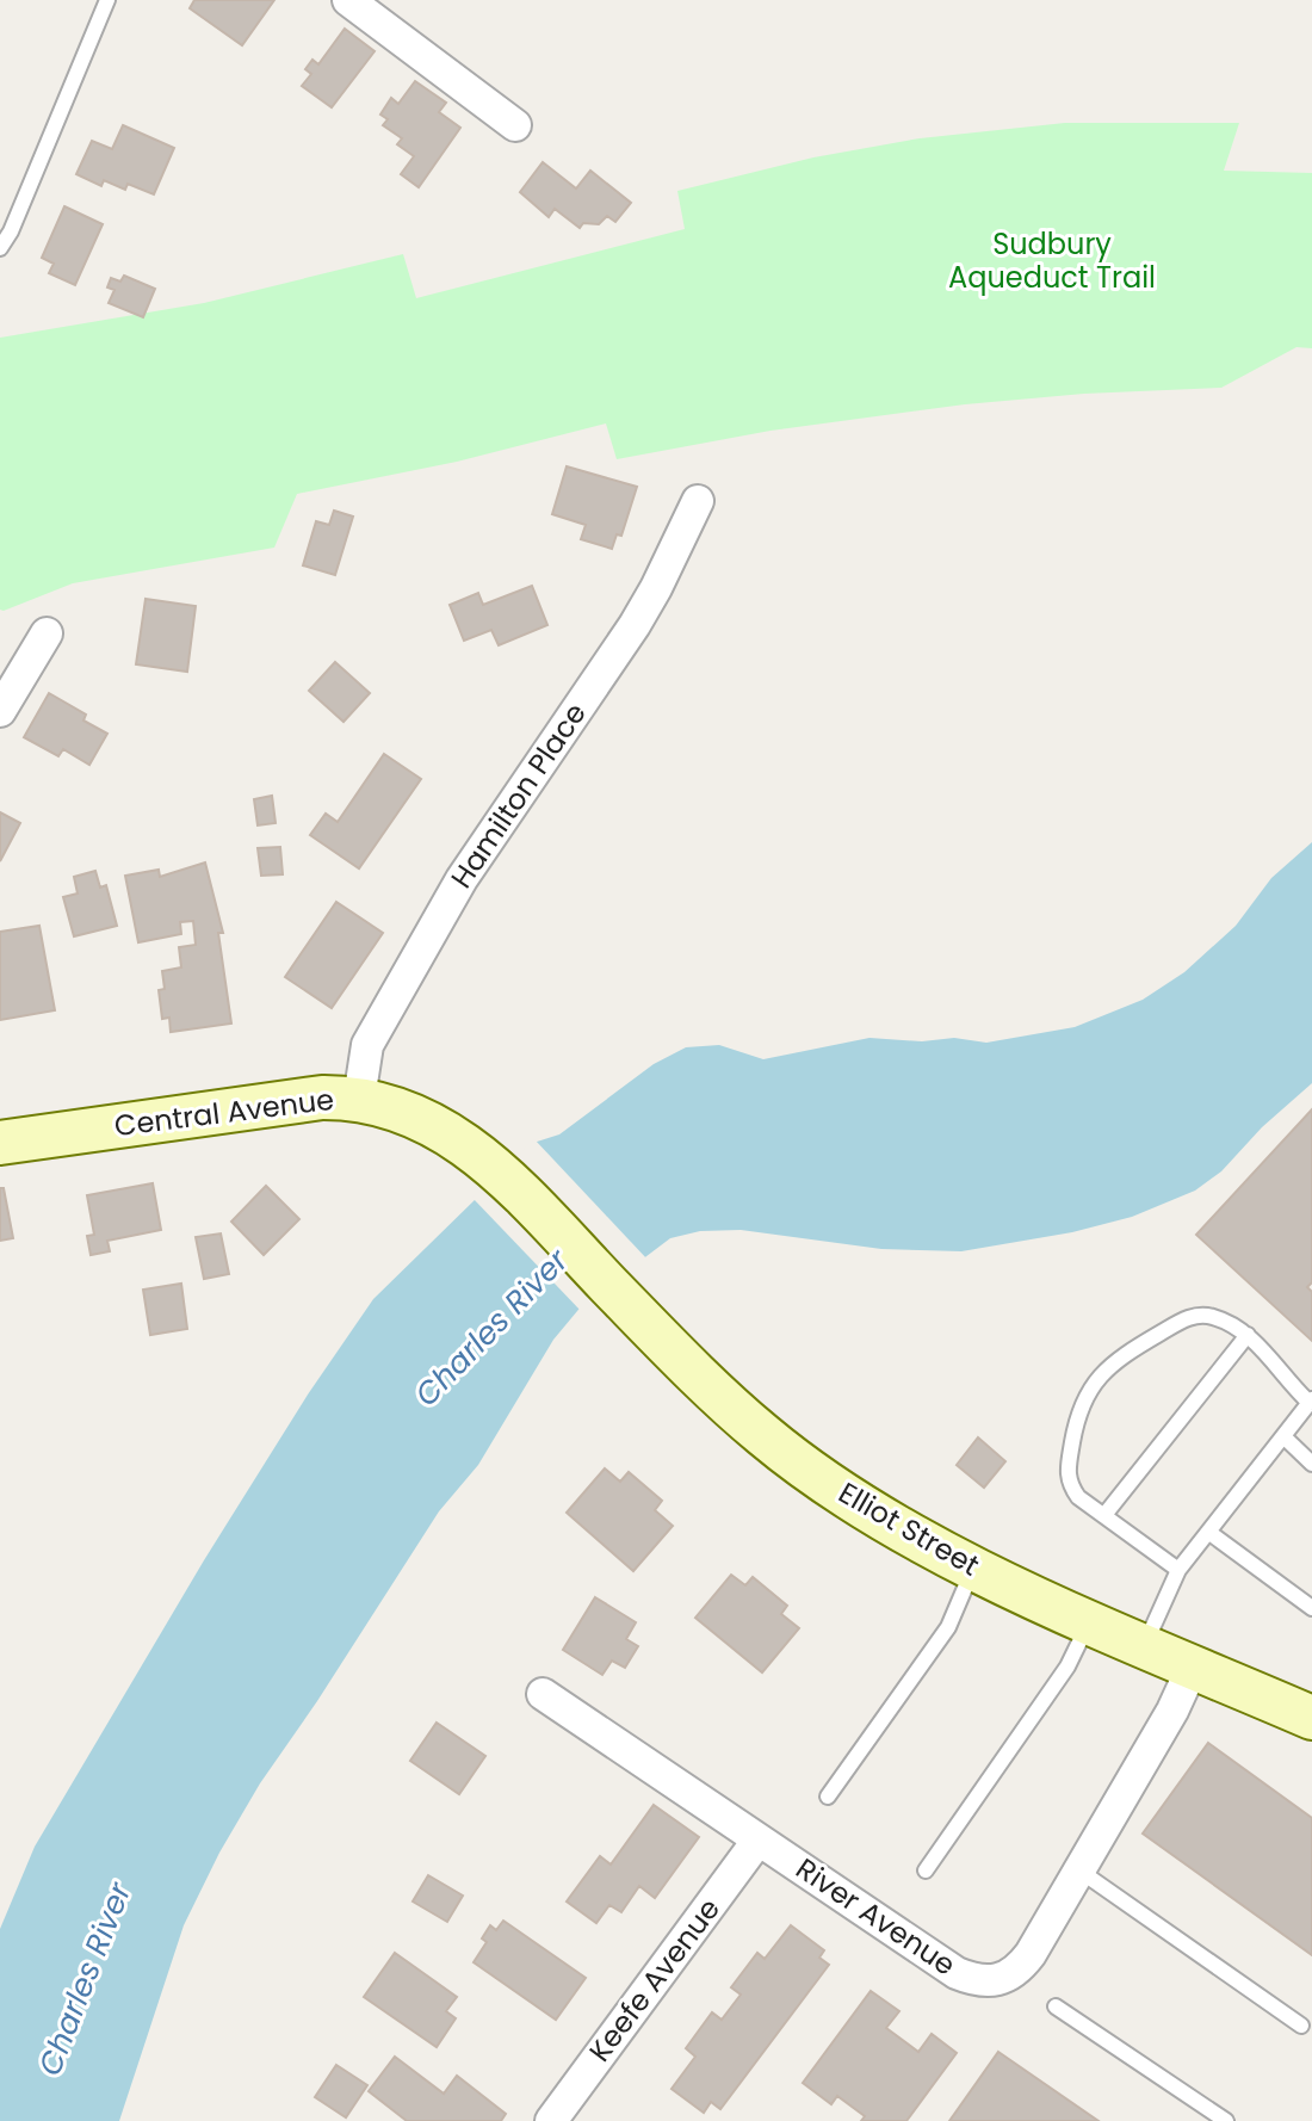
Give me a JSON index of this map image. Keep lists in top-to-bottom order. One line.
{"streets":{"main road":["Central Avenue","Elliot Street"],"street":["Hamilton Place","River Avenue","Keefe Avenue"]},"crossings":[["Hamilton Place","Central Avenue"],["Central Avenue","Elliot Street"],["Elliot Street","River Avenue"],["River Avenue","Keefe Avenue"]],"water":["Charles River"],"parks":["Sudbury Aqueduct Trail"]}
